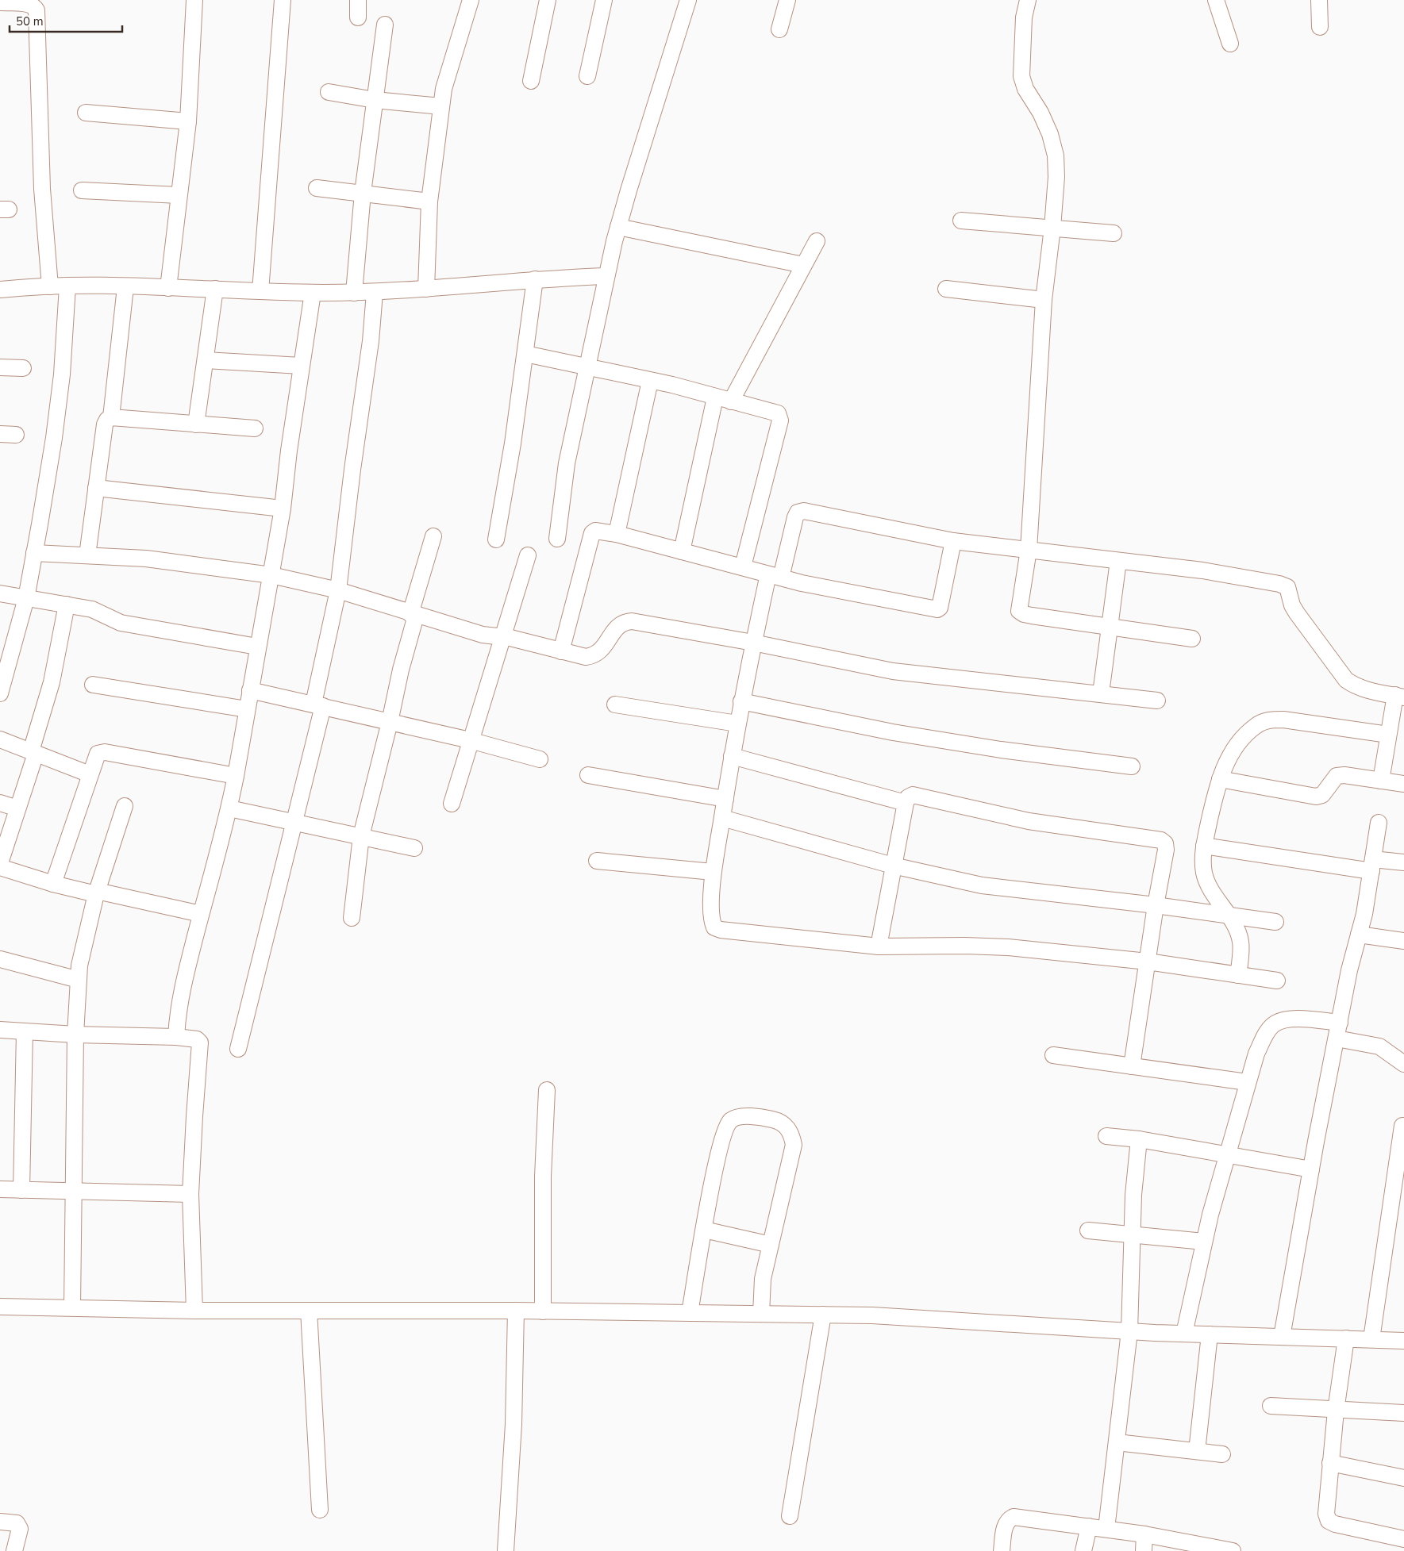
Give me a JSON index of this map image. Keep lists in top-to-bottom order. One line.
{"scale_bar":"50 m"}
